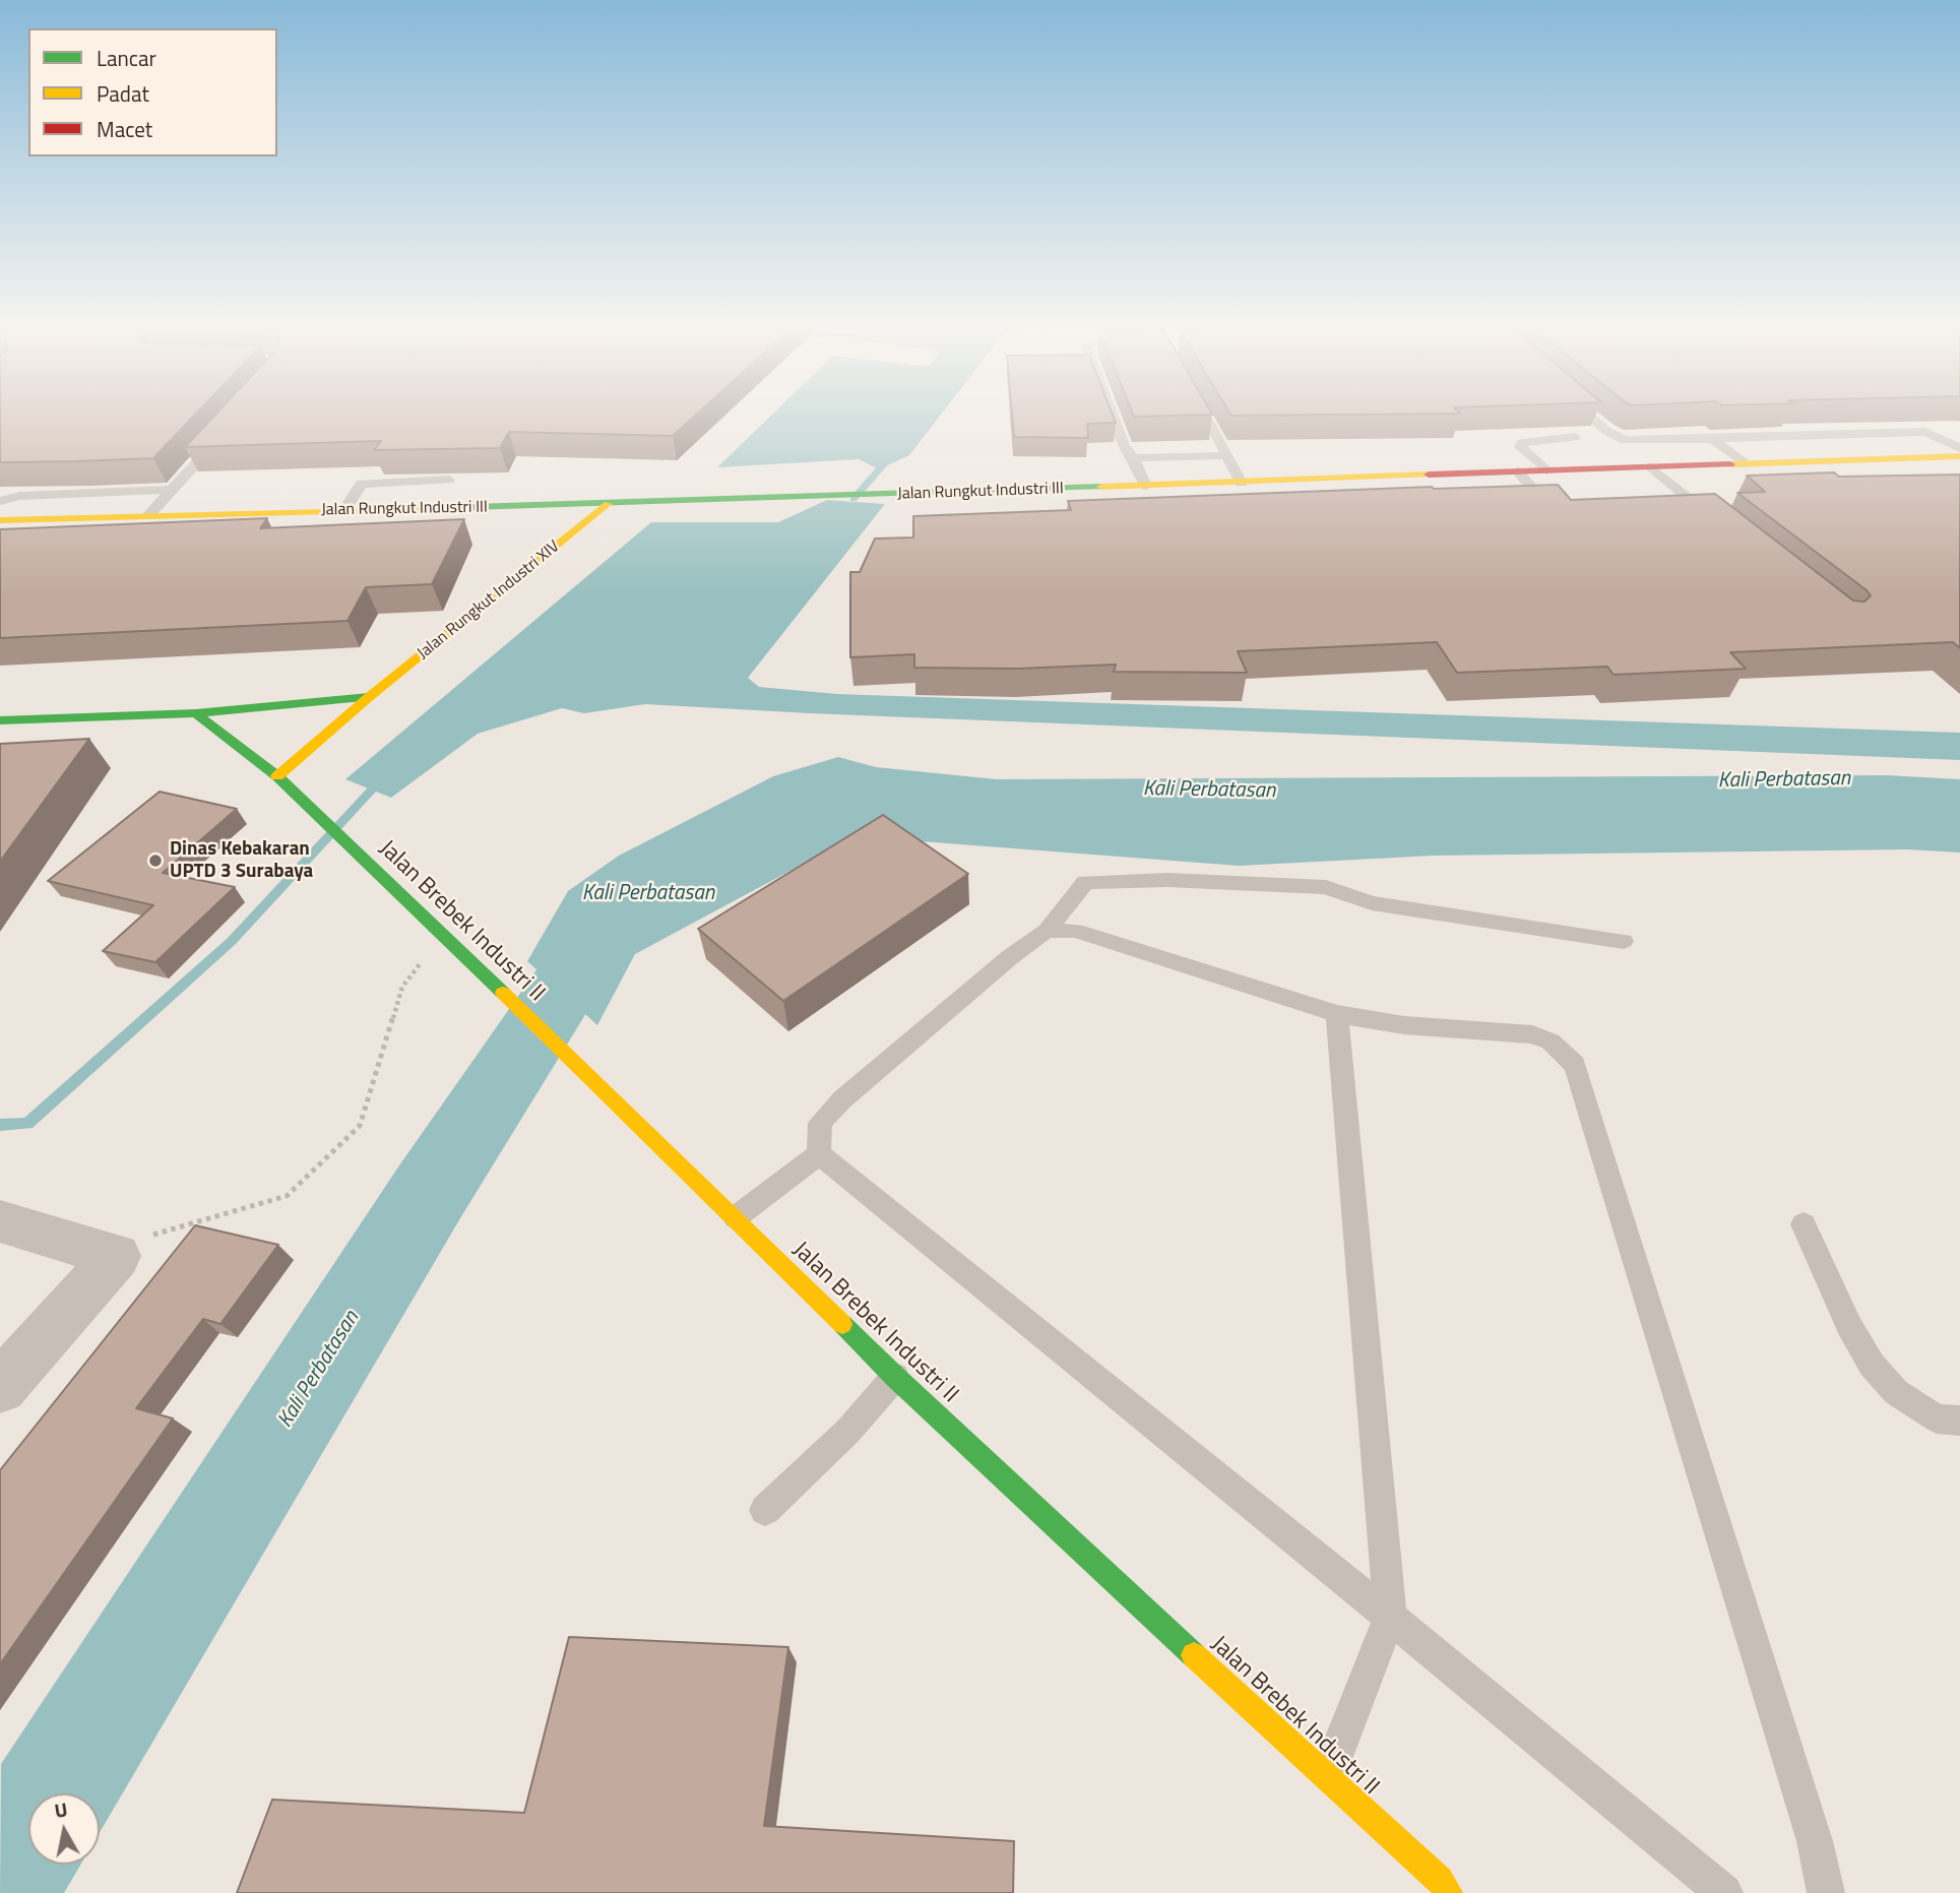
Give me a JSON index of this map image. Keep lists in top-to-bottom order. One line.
{"streets":{"street":["Jalan Rungkut Industri III","Jalan Rungkut Industri XIV","Jalan Brebek Industri II"]},"crossings":[["Jalan Rungkut Industri III","Jalan Rungkut Industri XIV"],["Jalan Rungkut Industri XIV","Jalan Brebek Industri II"]],"water":["Kali Perbatasan"],"places":["Dinas Kebakaran UPTD 3 Surabaya"],"legend":["Lancar","Padat","Macet"],"north":"top"}
